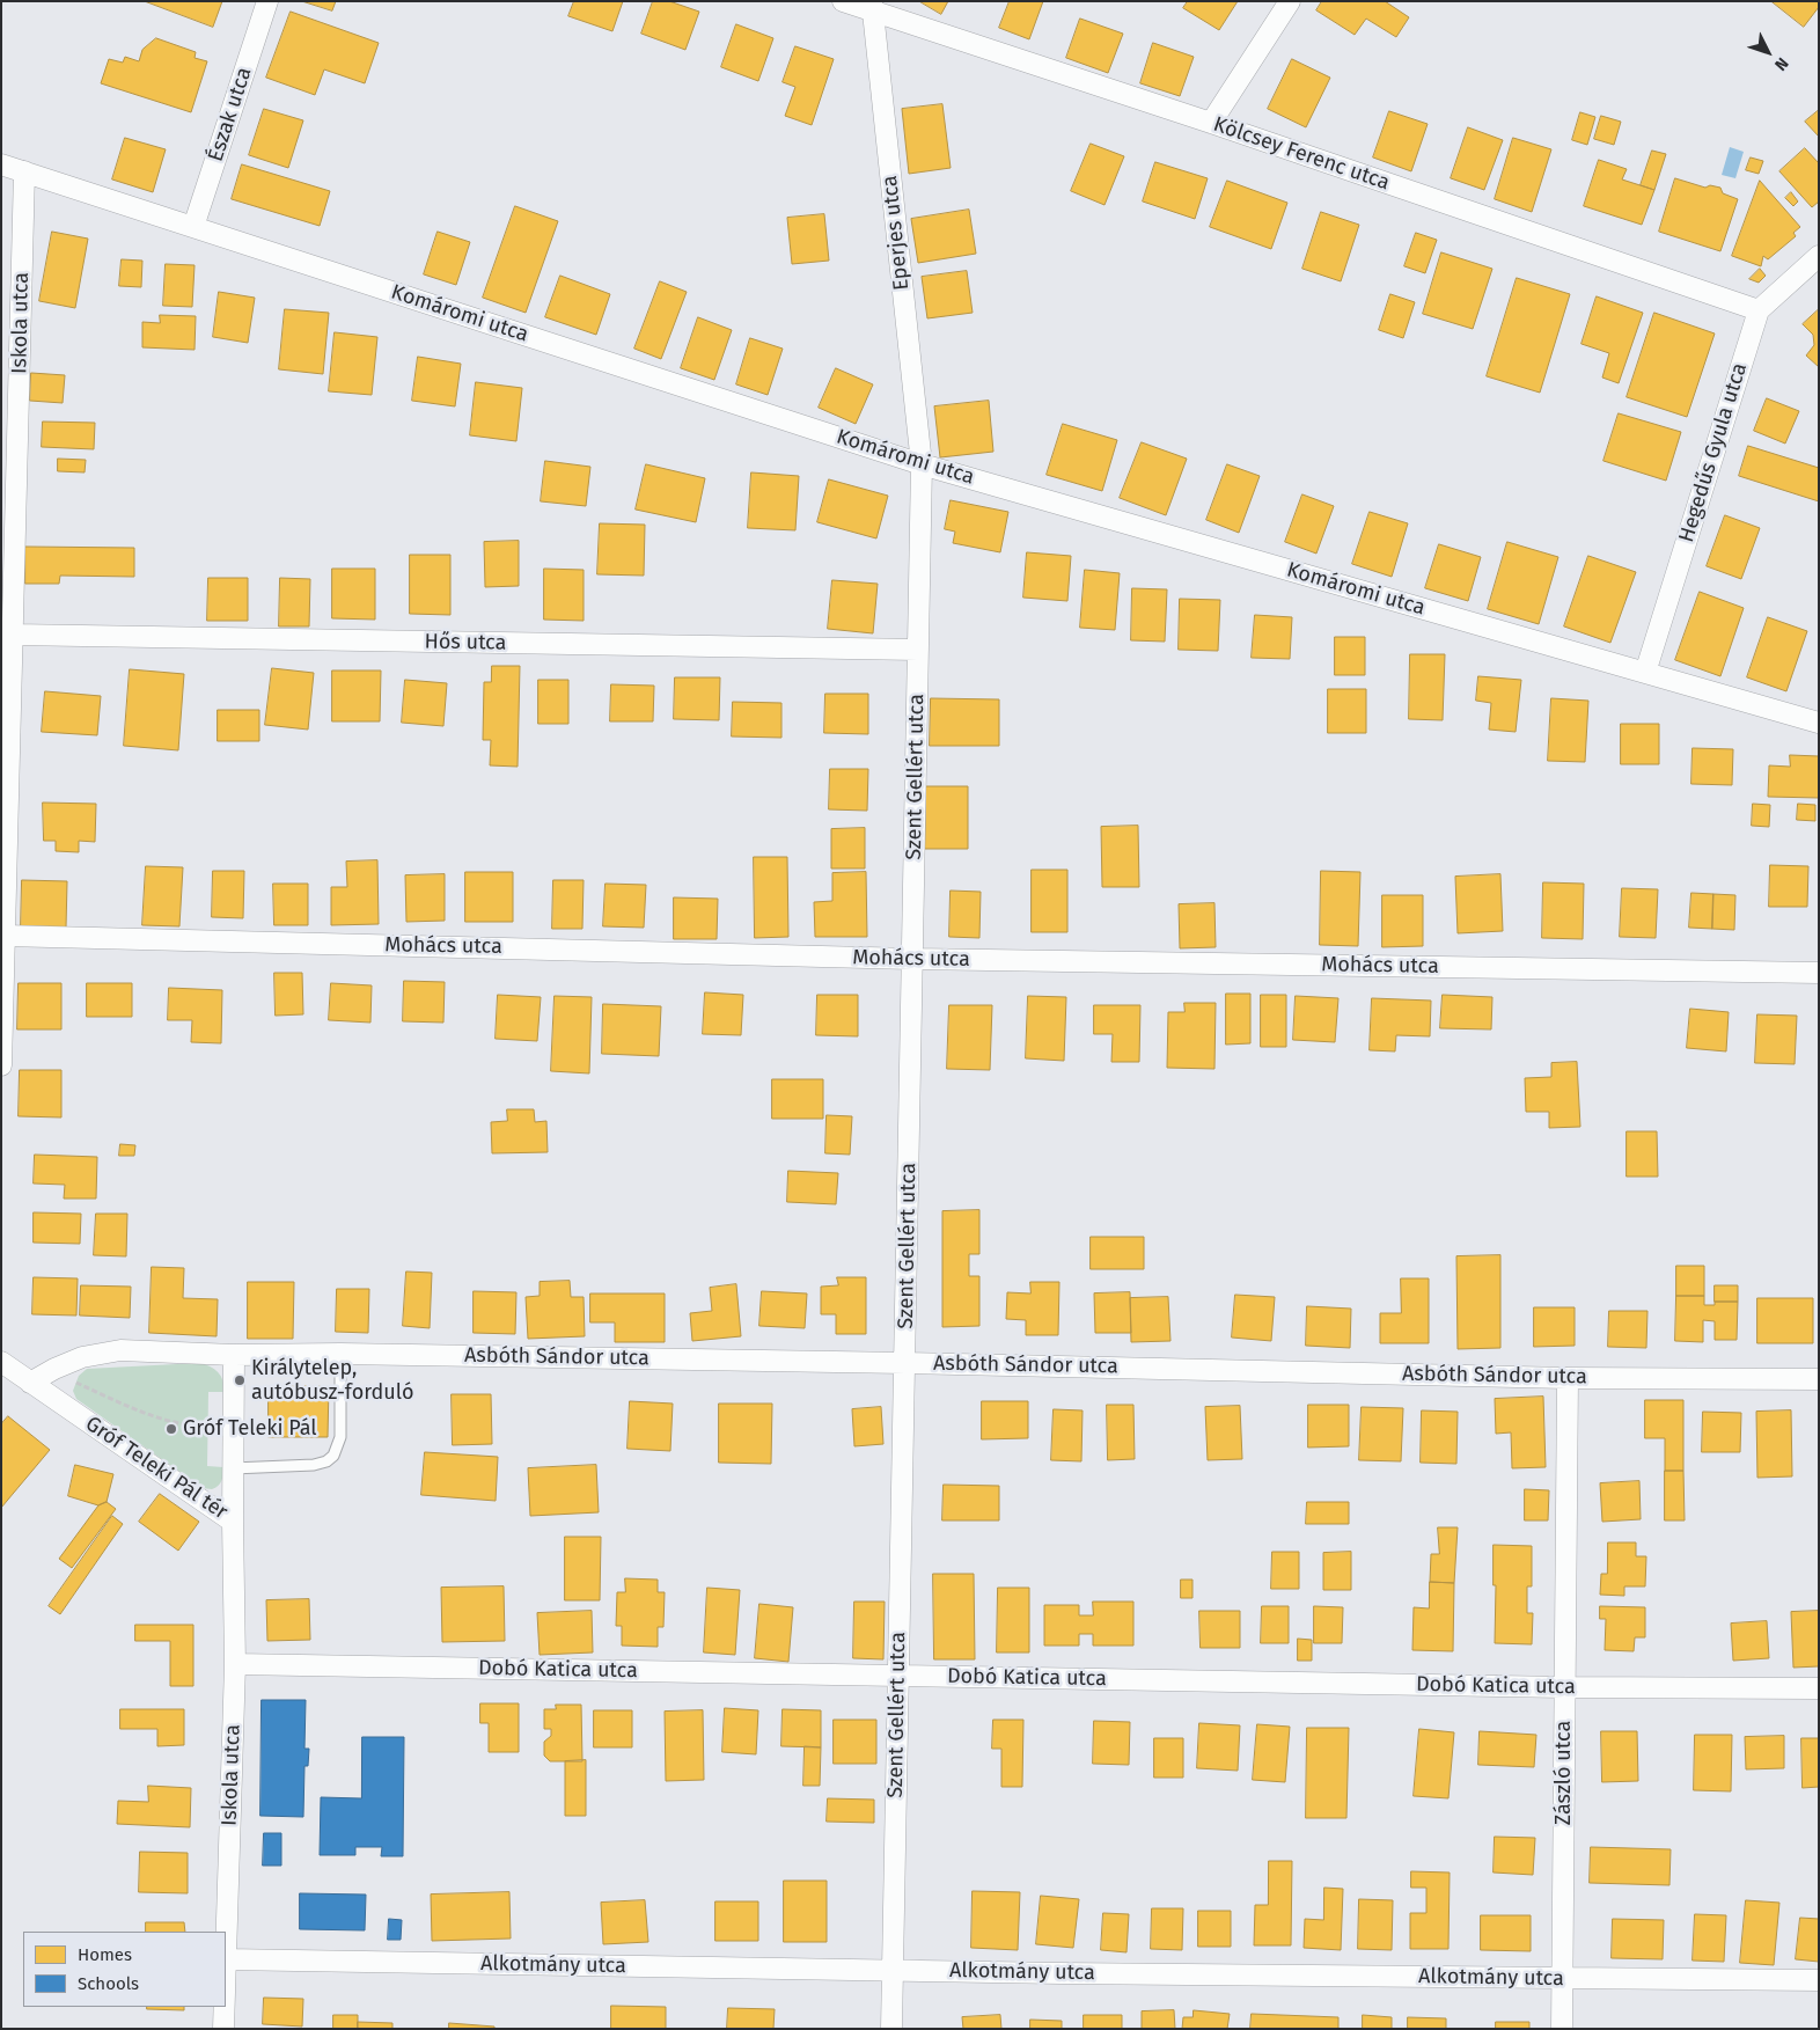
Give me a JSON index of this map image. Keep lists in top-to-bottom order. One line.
{"streets":{"street":["Észak utca","Kölcsey Ferenc utca","Eperjes utca","Komáromi utca","Iskola utca","Hegedűs Gyula utca","Hős utca","Szent Gellért utca","Mohács utca","Asbóth Sándor utca","Gróf Teleki Pál tér","Dobó Katica utca","Zászló utca","Alkotmány utca"]},"crossings":[["Észak utca","Komáromi utca"],["Kölcsey Ferenc utca","Eperjes utca"],["Kölcsey Ferenc utca","Hegedűs Gyula utca"],["Eperjes utca","Komáromi utca"],["Eperjes utca","Szent Gellért utca"],["Komáromi utca","Iskola utca"],["Komáromi utca","Hegedűs Gyula utca"],["Komáromi utca","Szent Gellért utca"],["Iskola utca","Hős utca"],["Iskola utca","Mohács utca"],["Iskola utca","Gróf Teleki Pál tér"],["Iskola utca","Dobó Katica utca"],["Iskola utca","Alkotmány utca"],["Hős utca","Szent Gellért utca"],["Szent Gellért utca","Mohács utca"],["Szent Gellért utca","Asbóth Sándor utca"],["Szent Gellért utca","Dobó Katica utca"],["Szent Gellért utca","Alkotmány utca"],["Asbóth Sándor utca","Gróf Teleki Pál tér"],["Asbóth Sándor utca","Zászló utca"],["Dobó Katica utca","Zászló utca"],["Zászló utca","Alkotmány utca"]],"places":["Királytelep, autóbusz-forduló","Gróf Teleki Pál"],"legend":["Homes","Schools"],"north":"bottom right"}
